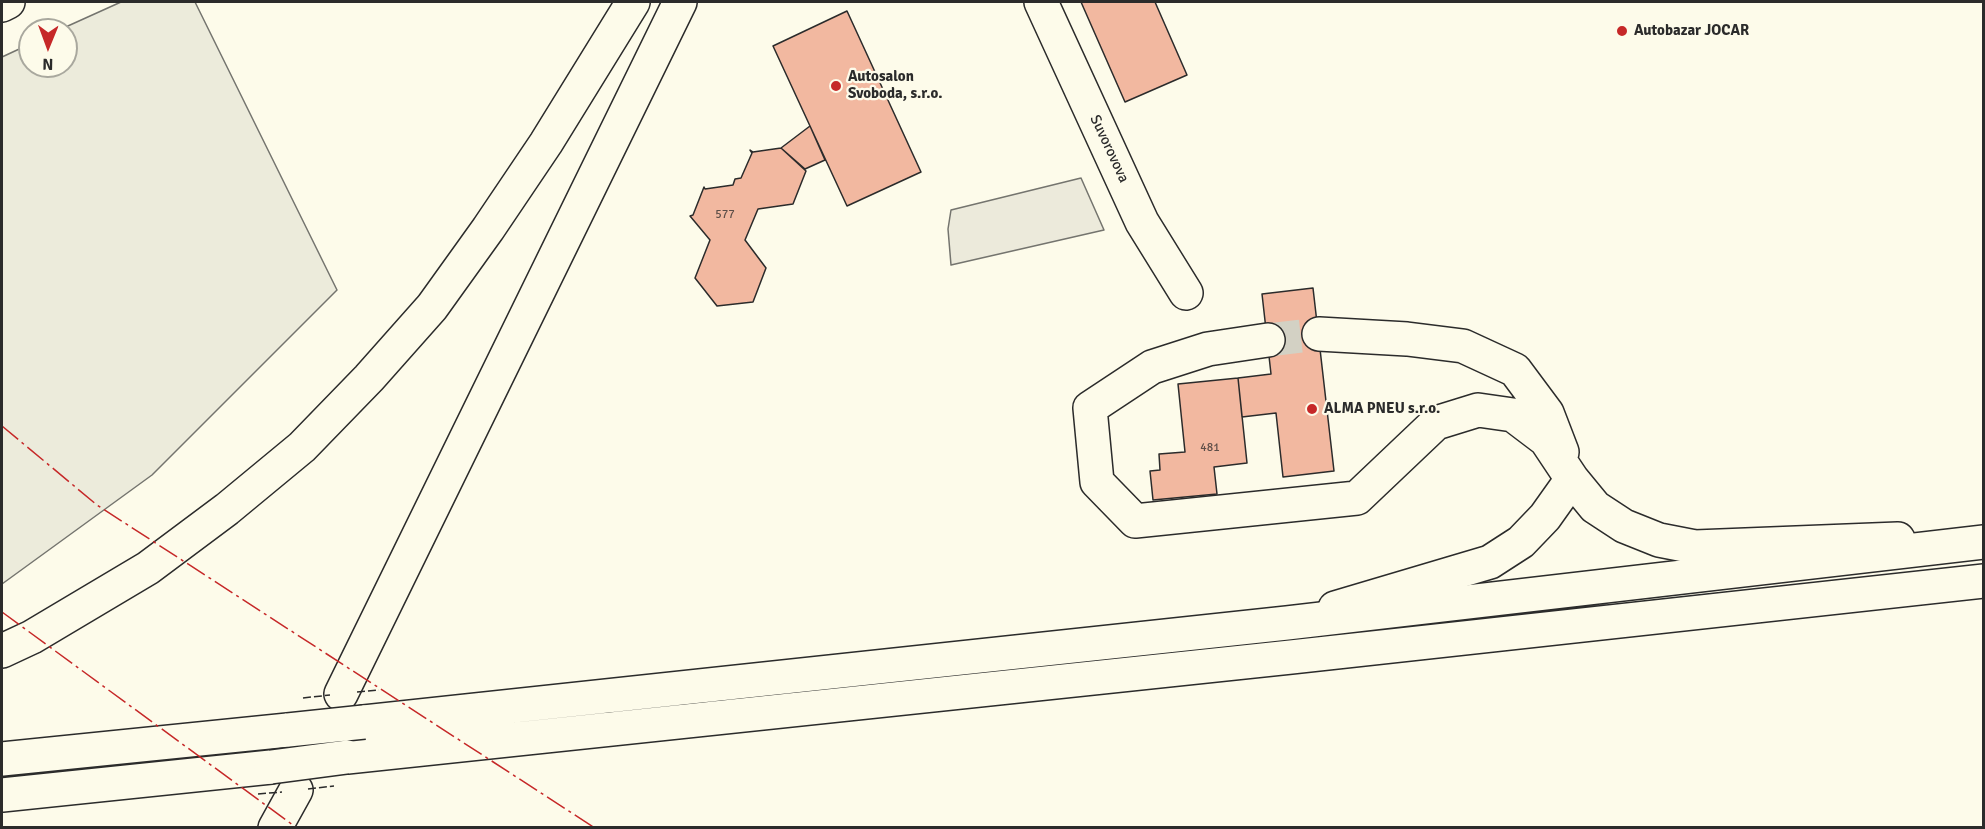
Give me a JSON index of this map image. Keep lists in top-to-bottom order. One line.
{"streets":{"main road":["Suvorovova"]},"places":["Autobazar JOCAR","Autosalon Svoboda, s.r.o.","ALMA PNEU s.r.o."],"house_numbers":["577","481"],"north":"bottom"}
